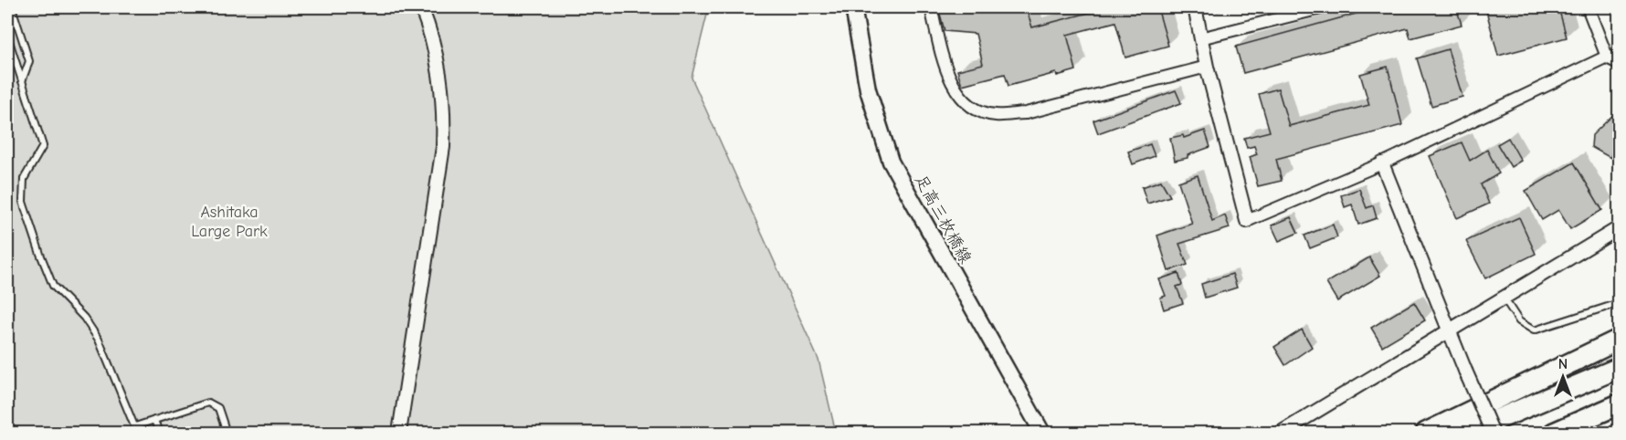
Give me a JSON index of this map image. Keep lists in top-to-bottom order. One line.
{"streets":{"main road":["足高三枚橋線"]},"parks":["Ashitaka Large Park"],"north":"top"}
